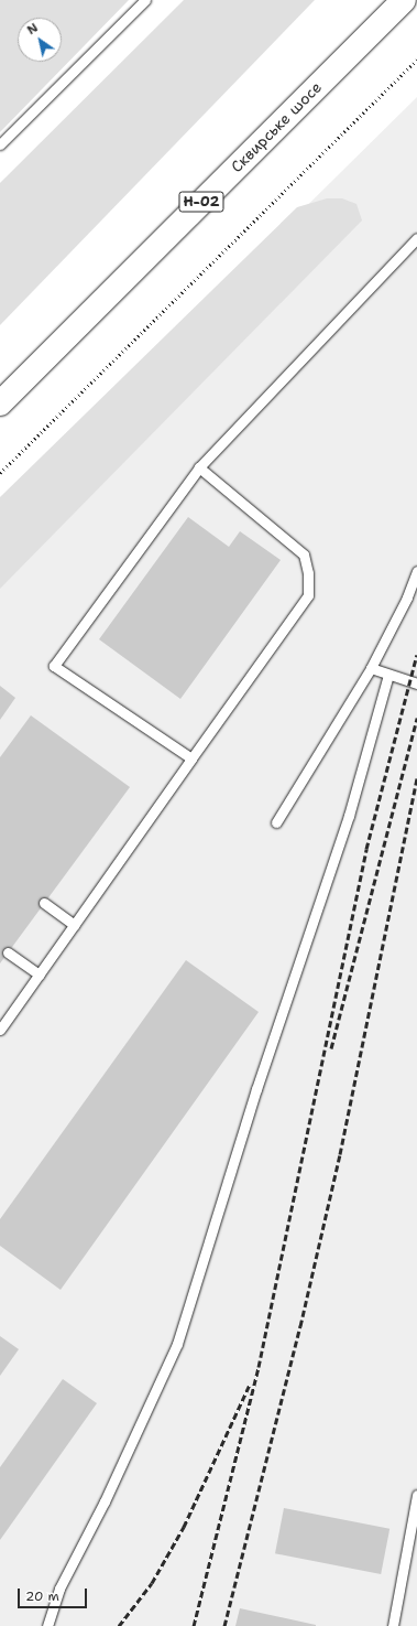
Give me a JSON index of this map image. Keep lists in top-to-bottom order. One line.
{"streets":{"main road":["Сквирське шосе","Н-02"]},"scale_bar":"20 m","north":"top left"}
